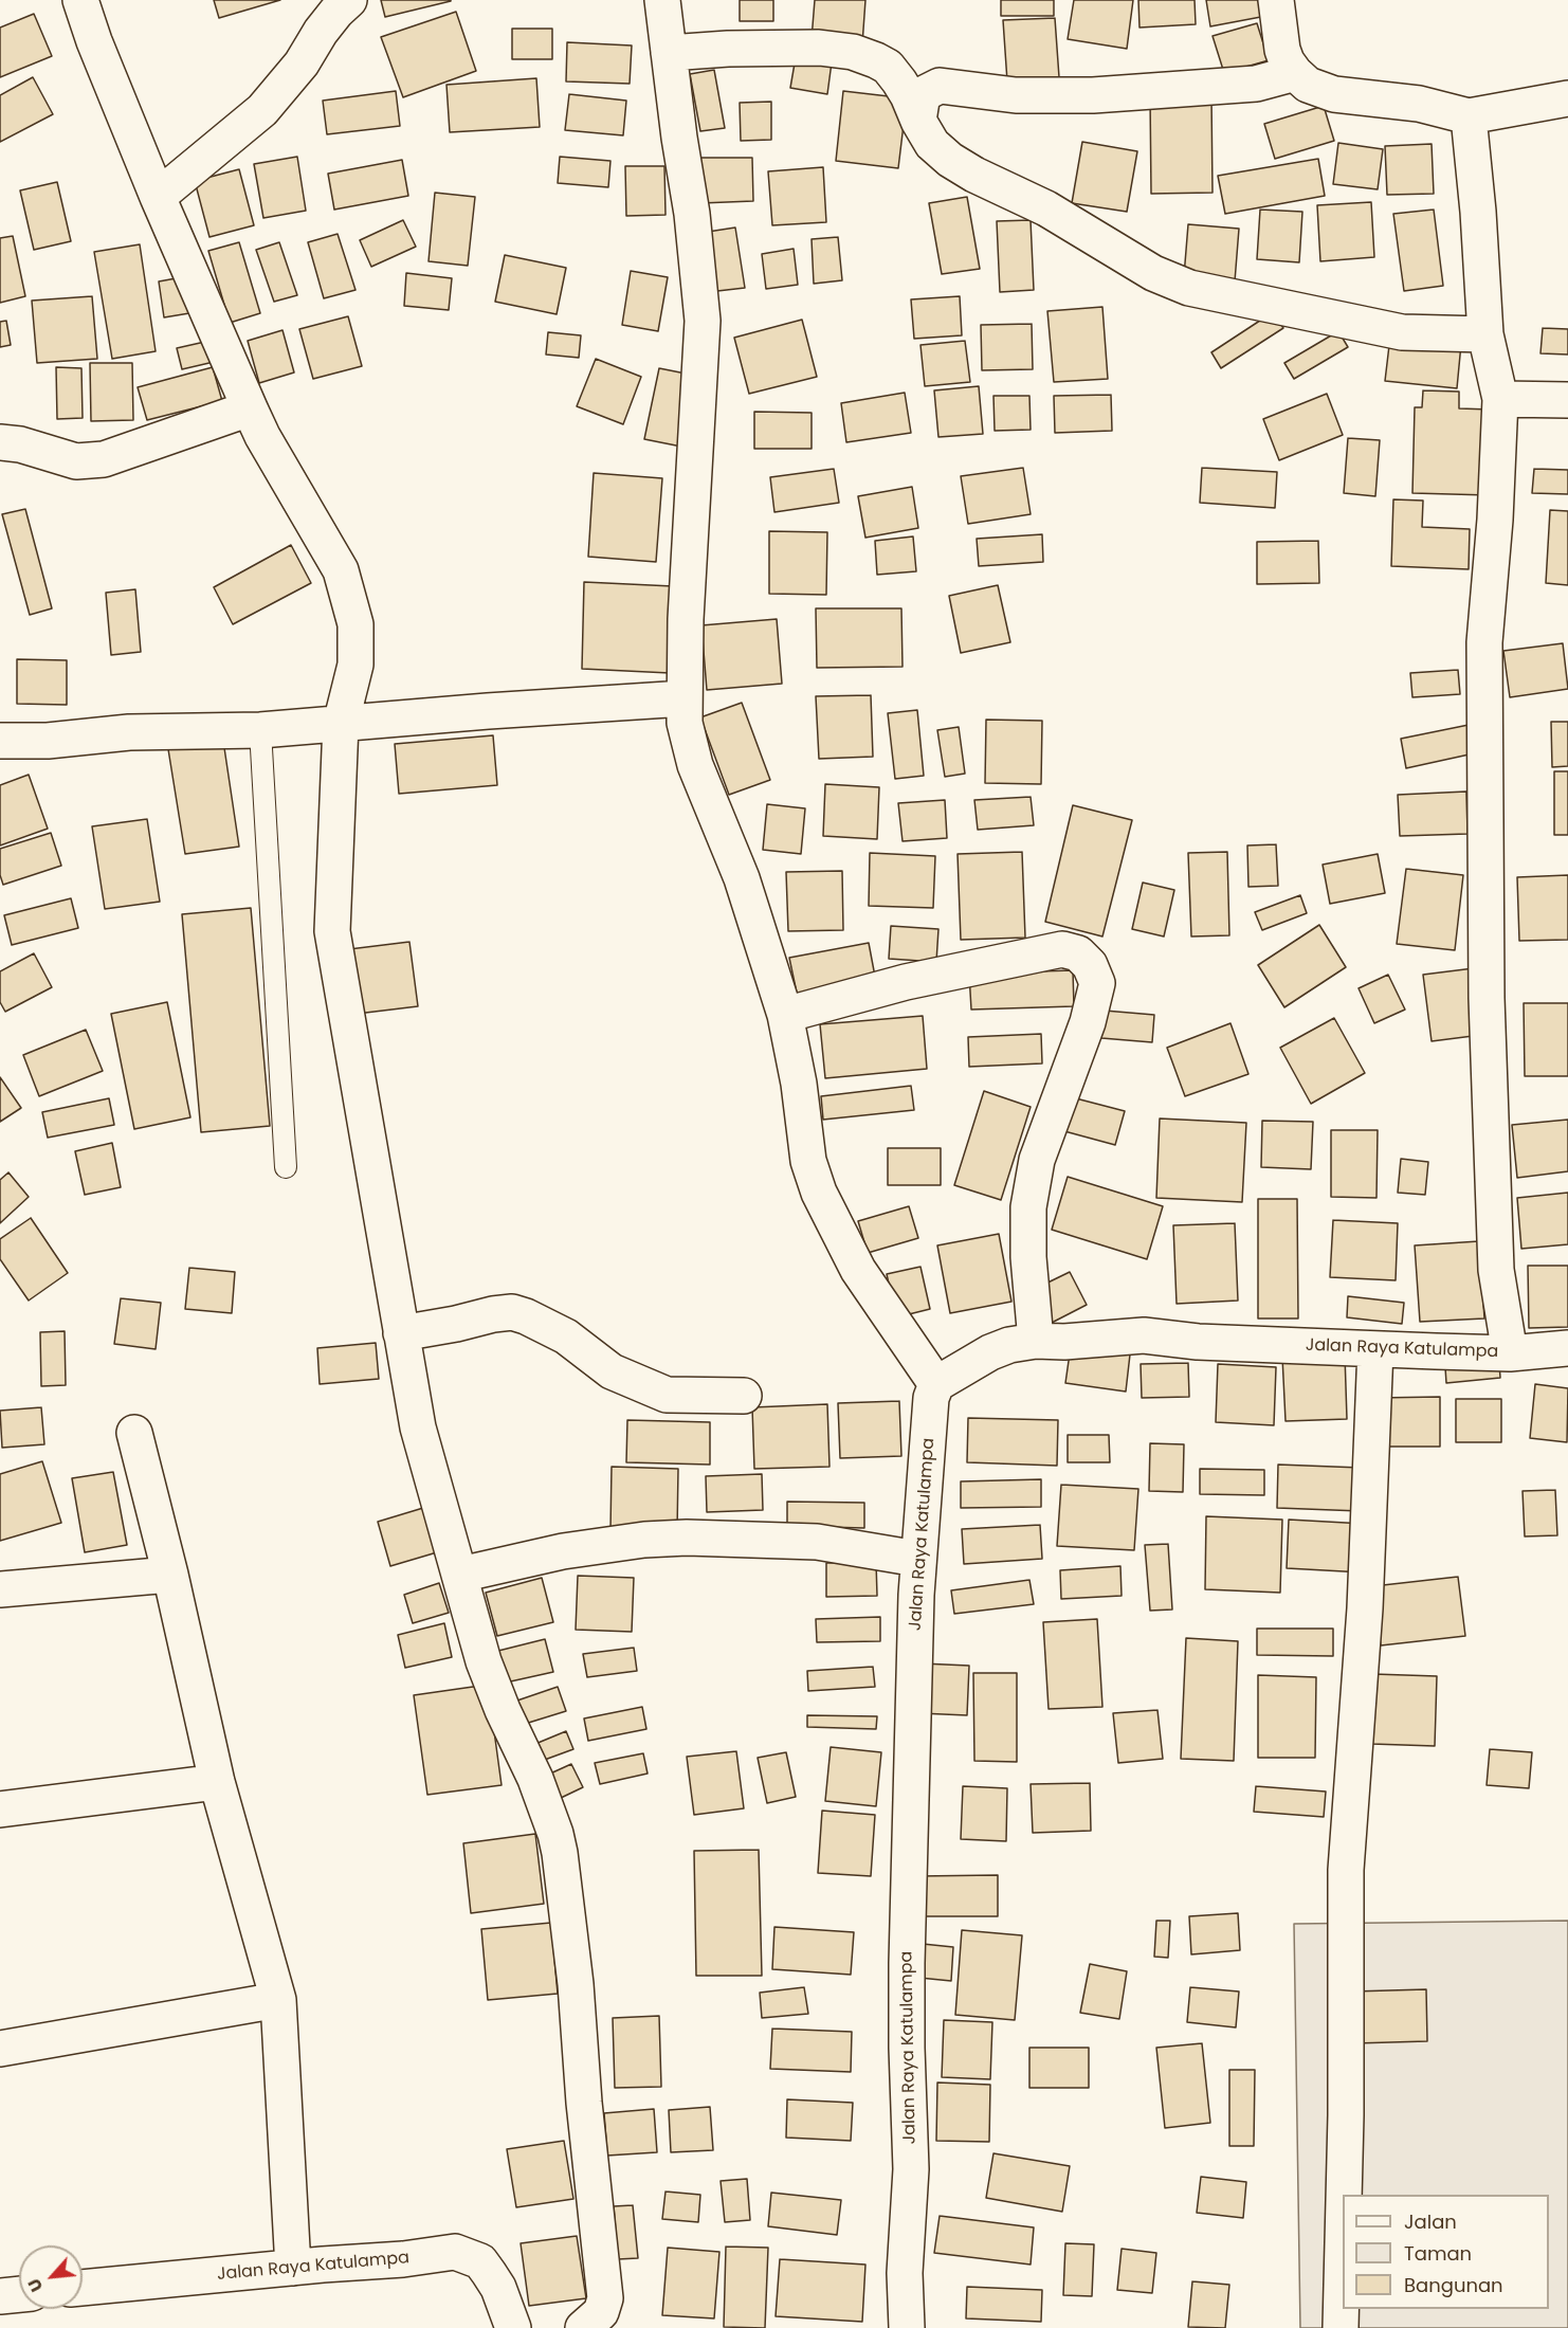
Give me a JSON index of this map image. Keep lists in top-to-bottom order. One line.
{"streets":{"street":["Jalan Raya Katulampa"]},"legend":["Jalan","Taman","Bangunan"],"north":"bottom left"}
